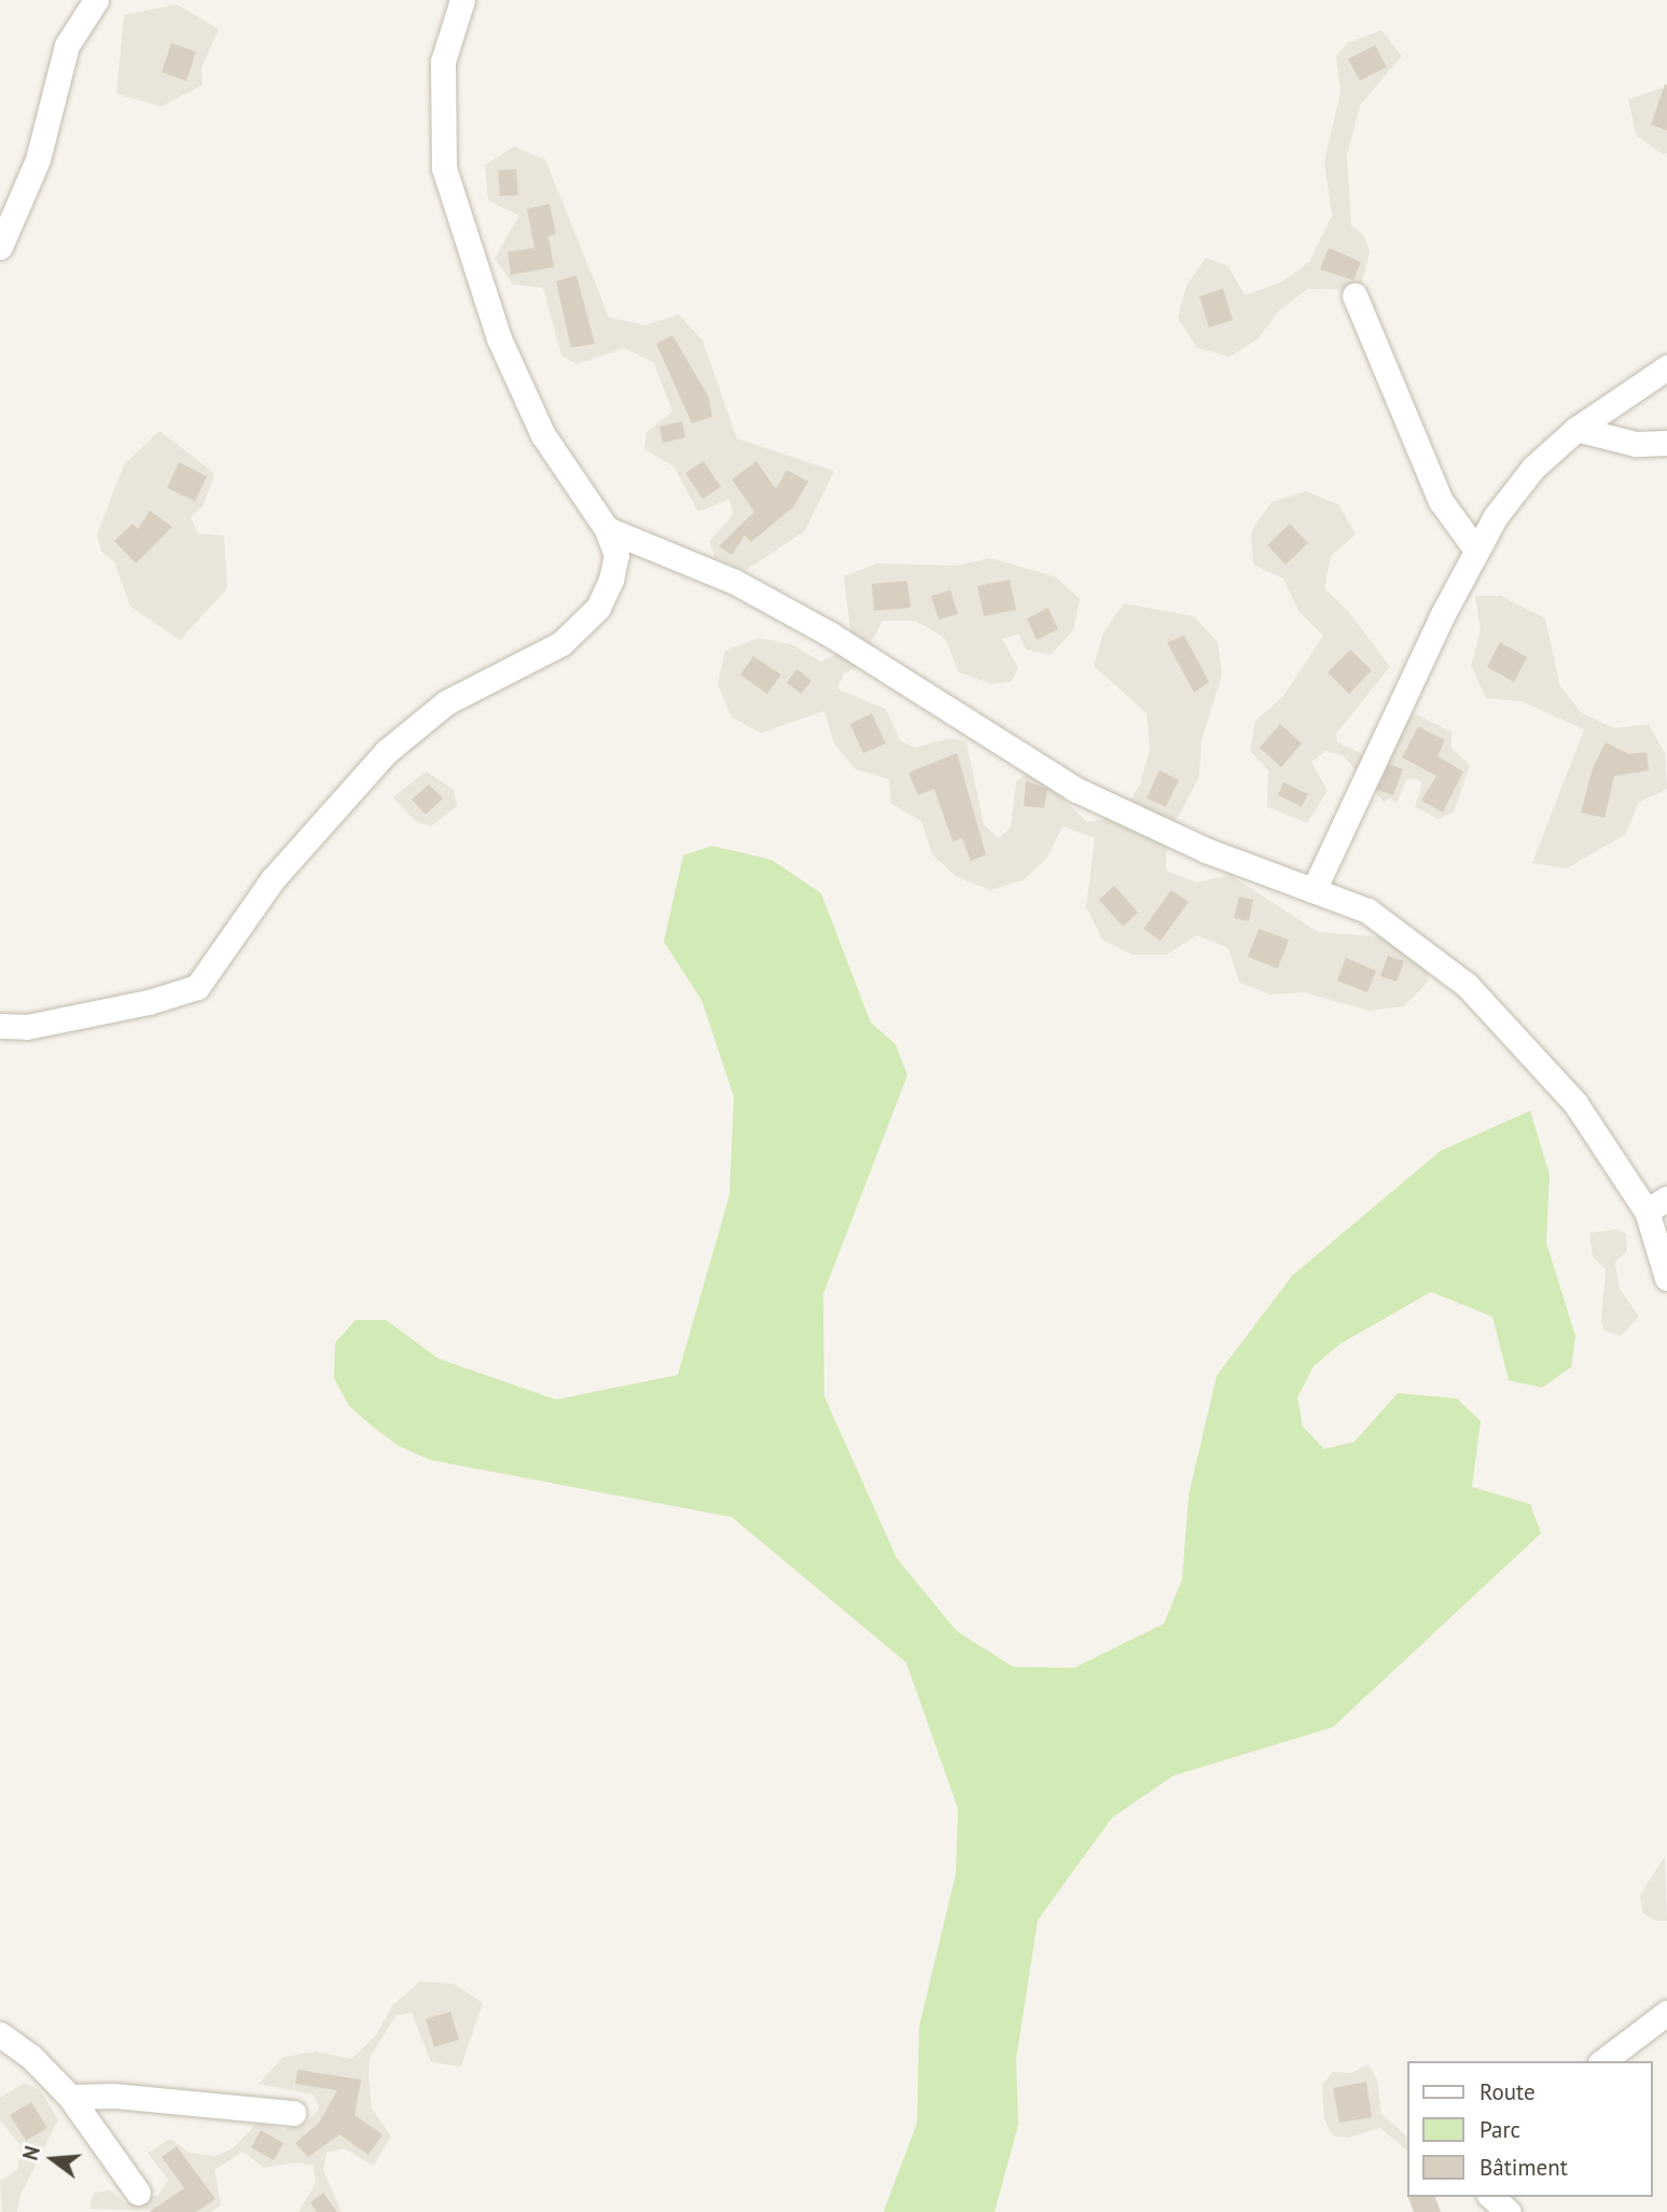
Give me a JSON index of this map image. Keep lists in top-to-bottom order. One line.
{"legend":["Route","Parc","Bâtiment"],"north":"left"}
